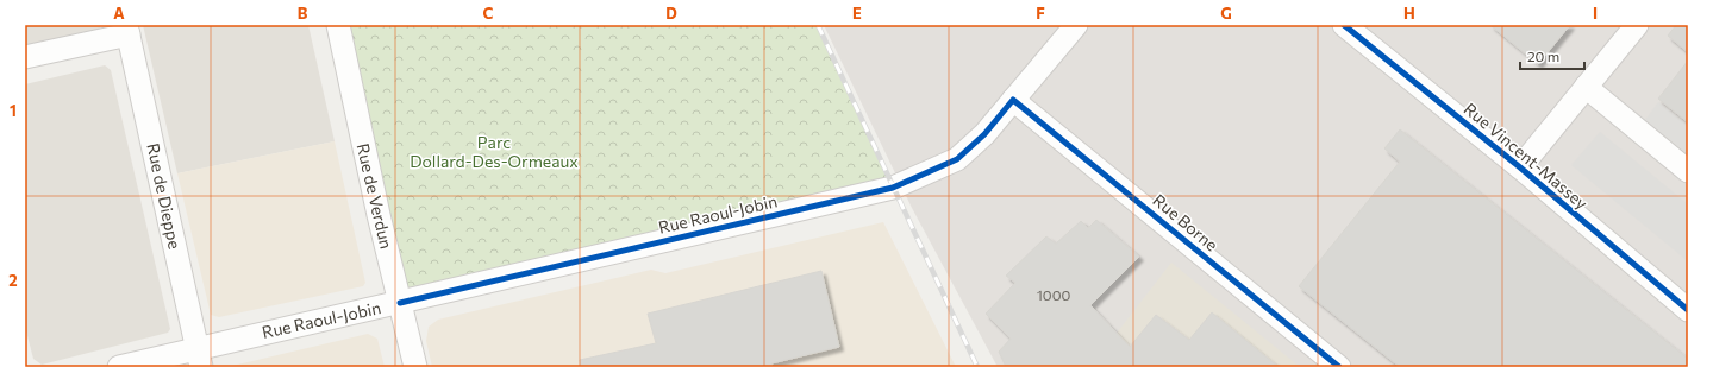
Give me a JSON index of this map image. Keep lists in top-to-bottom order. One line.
{"streets":{"street":["Rue Vincent-Massey","Rue de Dieppe","Rue de Verdun","Rue Raoul-Jobin","Rue Borne"]},"crossings":[["Rue de Dieppe","Rue Raoul-Jobin"],["Rue de Verdun","Rue Raoul-Jobin"],["Rue Raoul-Jobin","Rue Borne"]],"parks":["Parc Dollard-Des-Ormeaux"],"house_numbers":["1000"],"scale_bar":"20 m","grid":{"columns":["A","B","C","D","E","F","G","H","I"],"rows":["1","2"]}}
